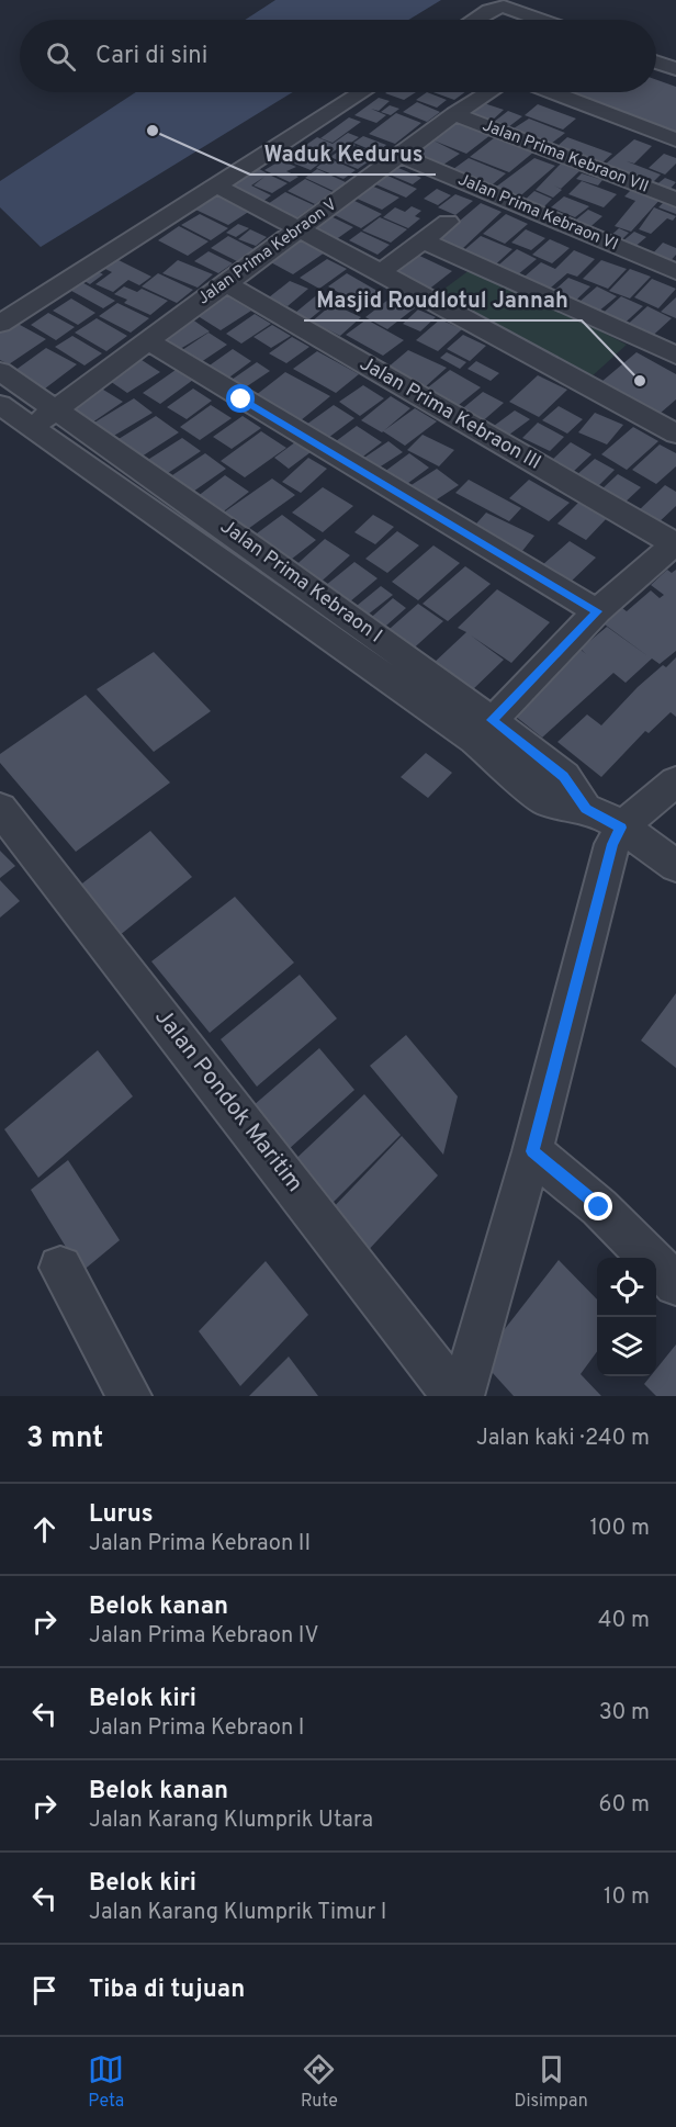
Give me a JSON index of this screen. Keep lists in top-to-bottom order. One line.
{"streets":{"street":["Jalan Prima Kebraon VII","Jalan Prima Kebraon VI","Jalan Prima Kebraon V","Jalan Prima Kebraon III","Jalan Prima Kebraon I","Jalan Pondok Maritim"]},"crossings":[["Jalan Prima Kebraon VII","Jalan Prima Kebraon V"],["Jalan Prima Kebraon VI","Jalan Prima Kebraon V"],["Jalan Prima Kebraon V","Jalan Prima Kebraon III"],["Jalan Prima Kebraon V","Jalan Prima Kebraon I"]],"places":["Waduk Kedurus","Masjid Roudlotul Jannah"],"page":{"search":"Cari di sini","heading":["3 mnt","Jalan kaki · 240 m"],"list":[["Lurus","Jalan Prima Kebraon II","100 m"],["Belok kanan","Jalan Prima Kebraon IV","40 m"],["Belok kiri","Jalan Prima Kebraon I","30 m"],["Belok kanan","Jalan Karang Klumprik Utara","60 m"],["Belok kiri","Jalan Karang Klumprik Timur I","10 m"],"Tiba di tujuan"],"nav":["Peta","Rute","Disimpan"]}}
